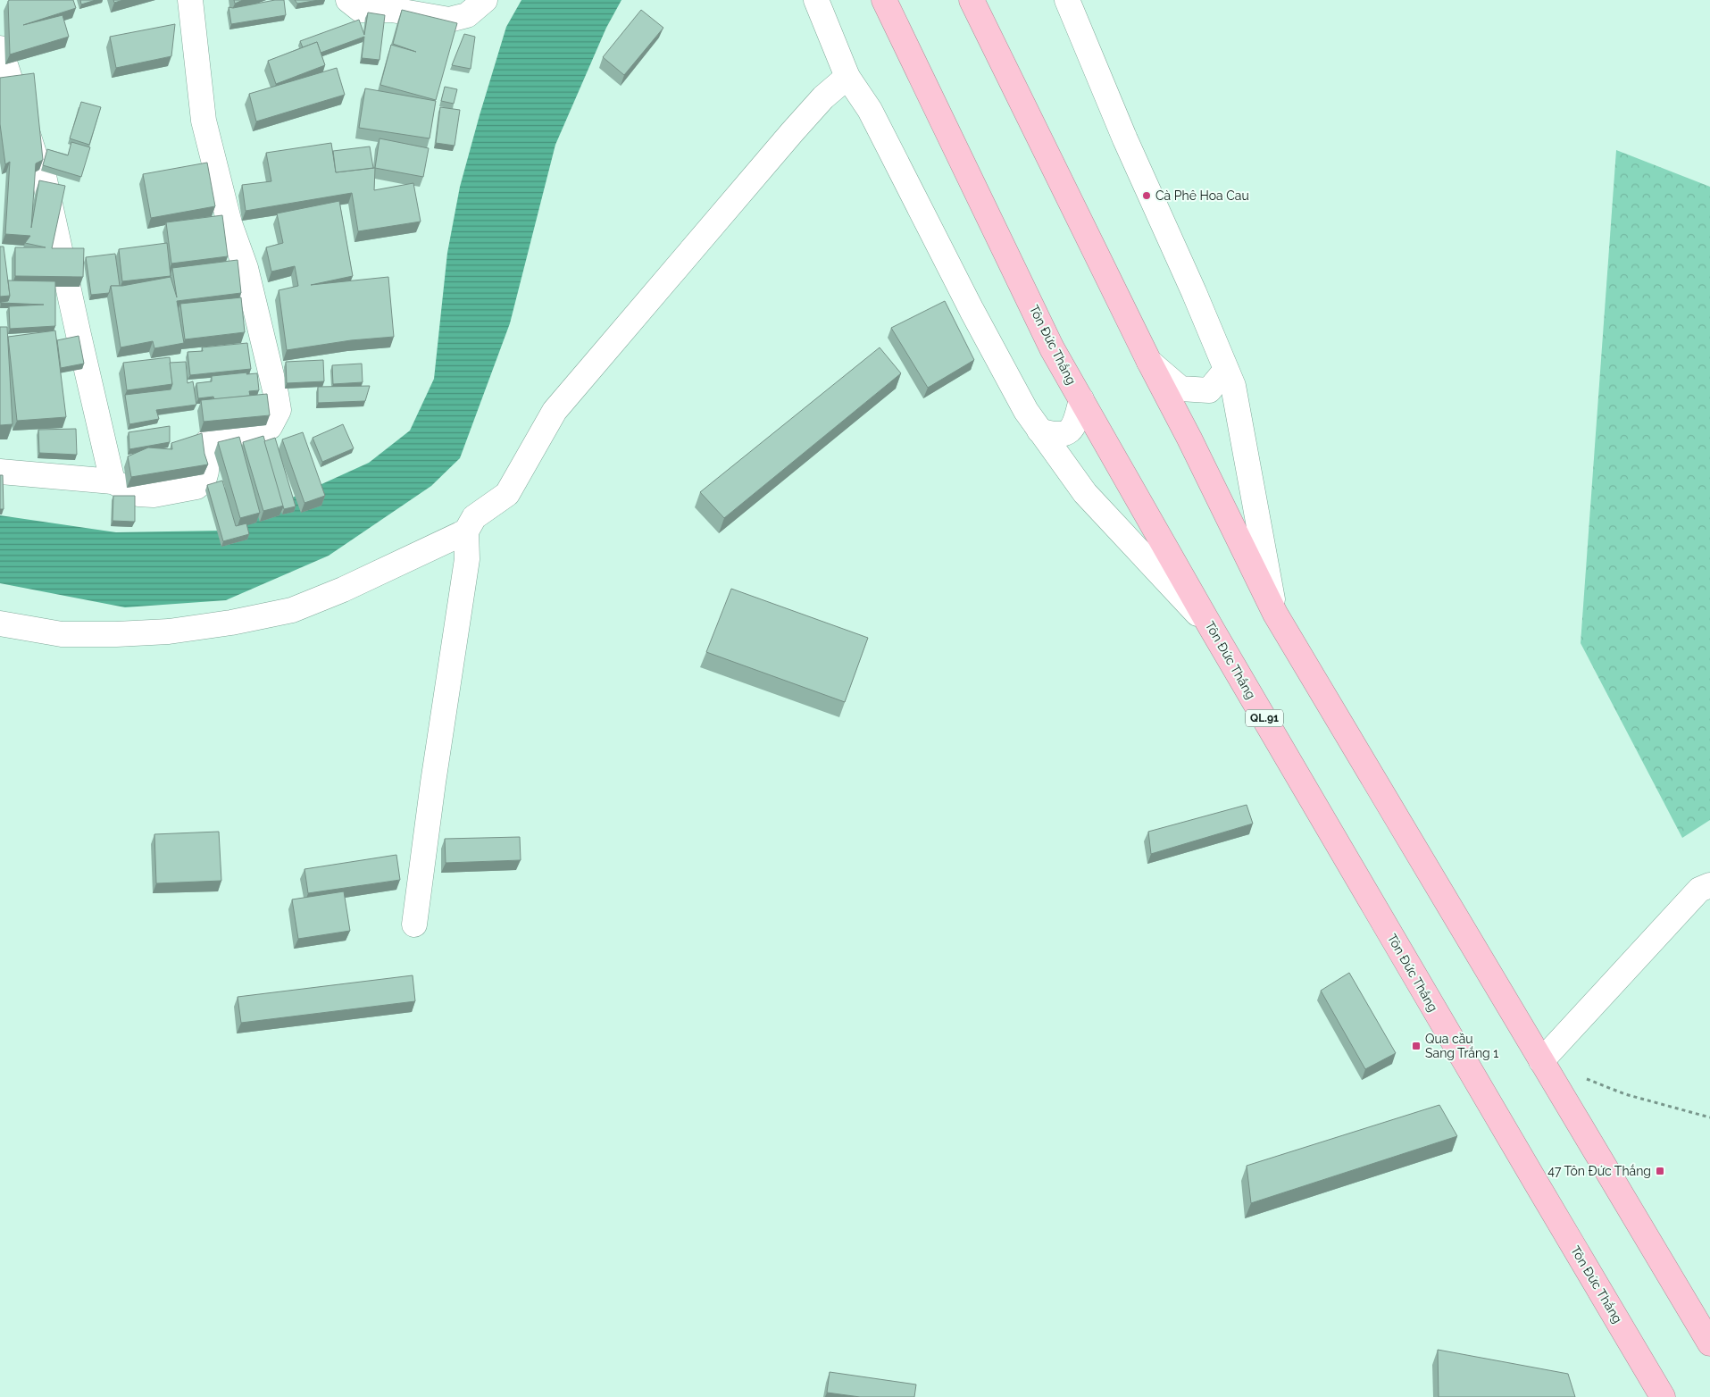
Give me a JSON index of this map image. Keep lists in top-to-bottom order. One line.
{"streets":{"highway":["Tôn Đức Thắng","QL.91"]},"places":{"other":["Cà Phê Hoa Cau"],"transit":["Qua cầu Sang Trắng 1","47 Tôn Đức Thắng"]}}
